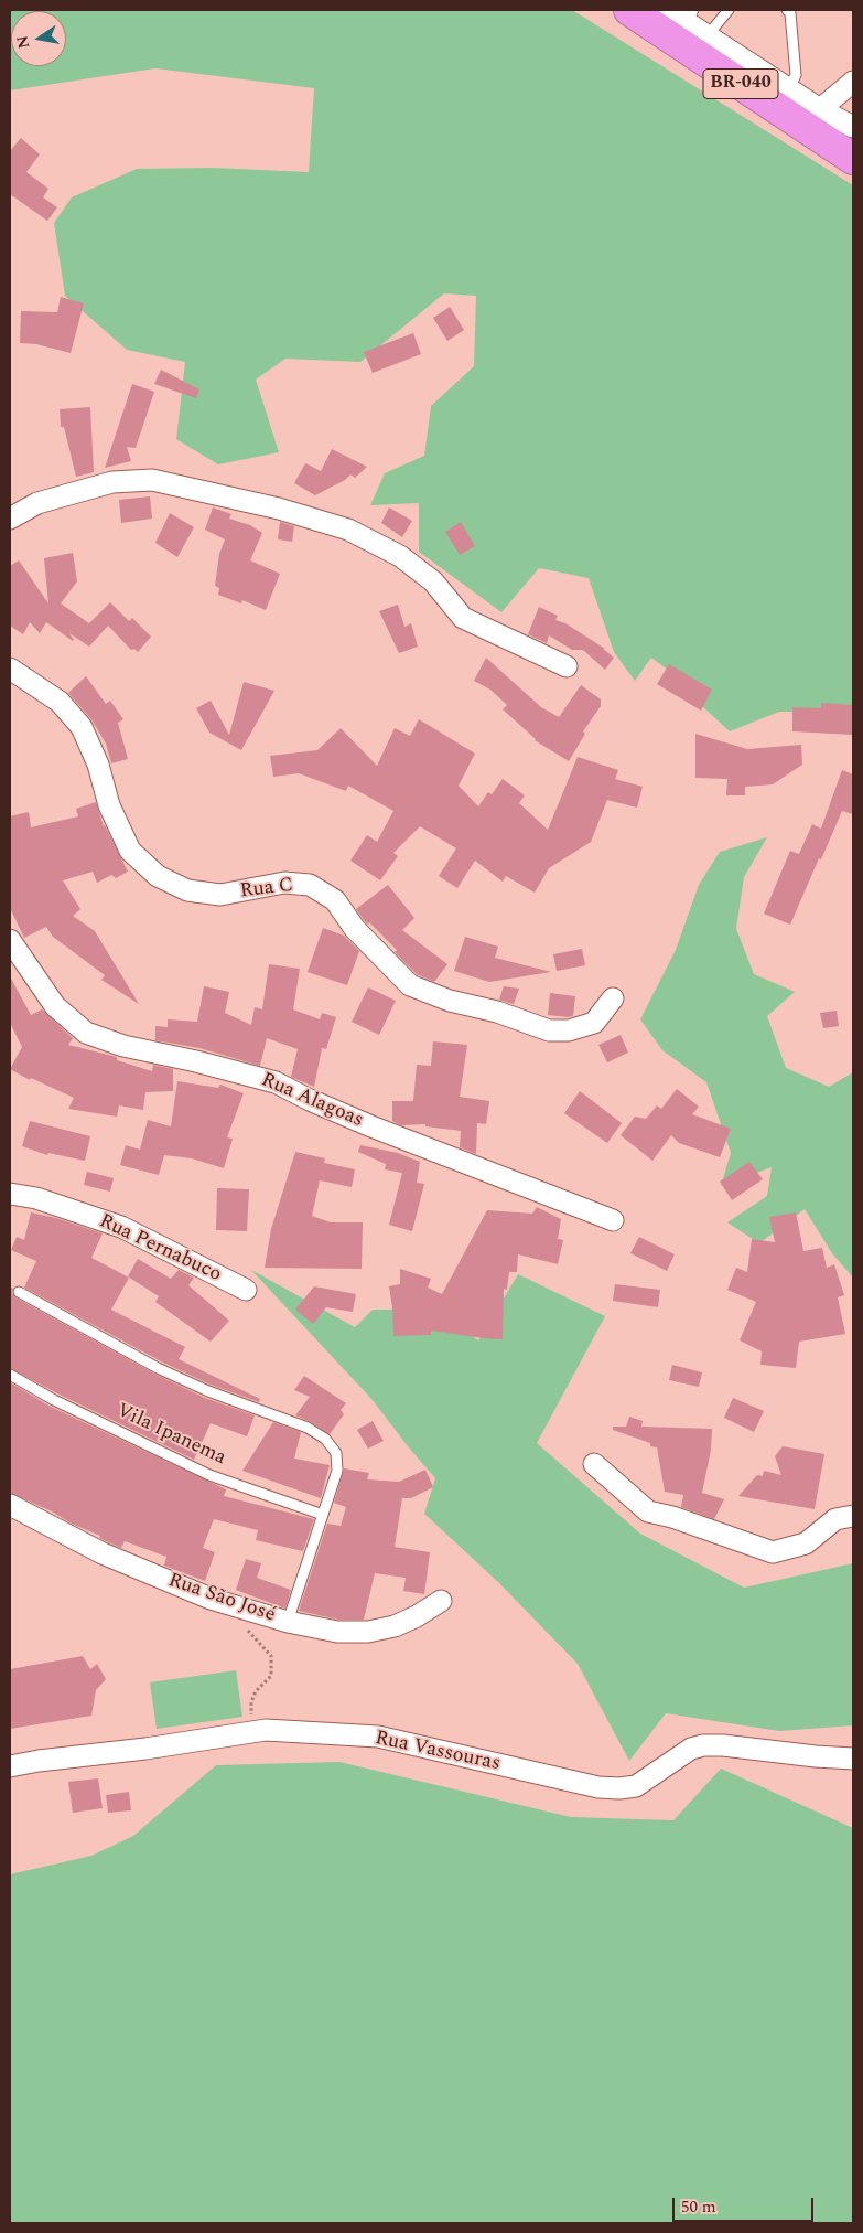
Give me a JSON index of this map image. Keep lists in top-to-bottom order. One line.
{"streets":{"highway":["BR-040"],"street":["Rua C","Rua Alagoas","Rua Pernabuco","Rua São José","Rua Vassouras"],"lane":["Vila Ipanema"]},"scale_bar":"50 m","north":"left"}
